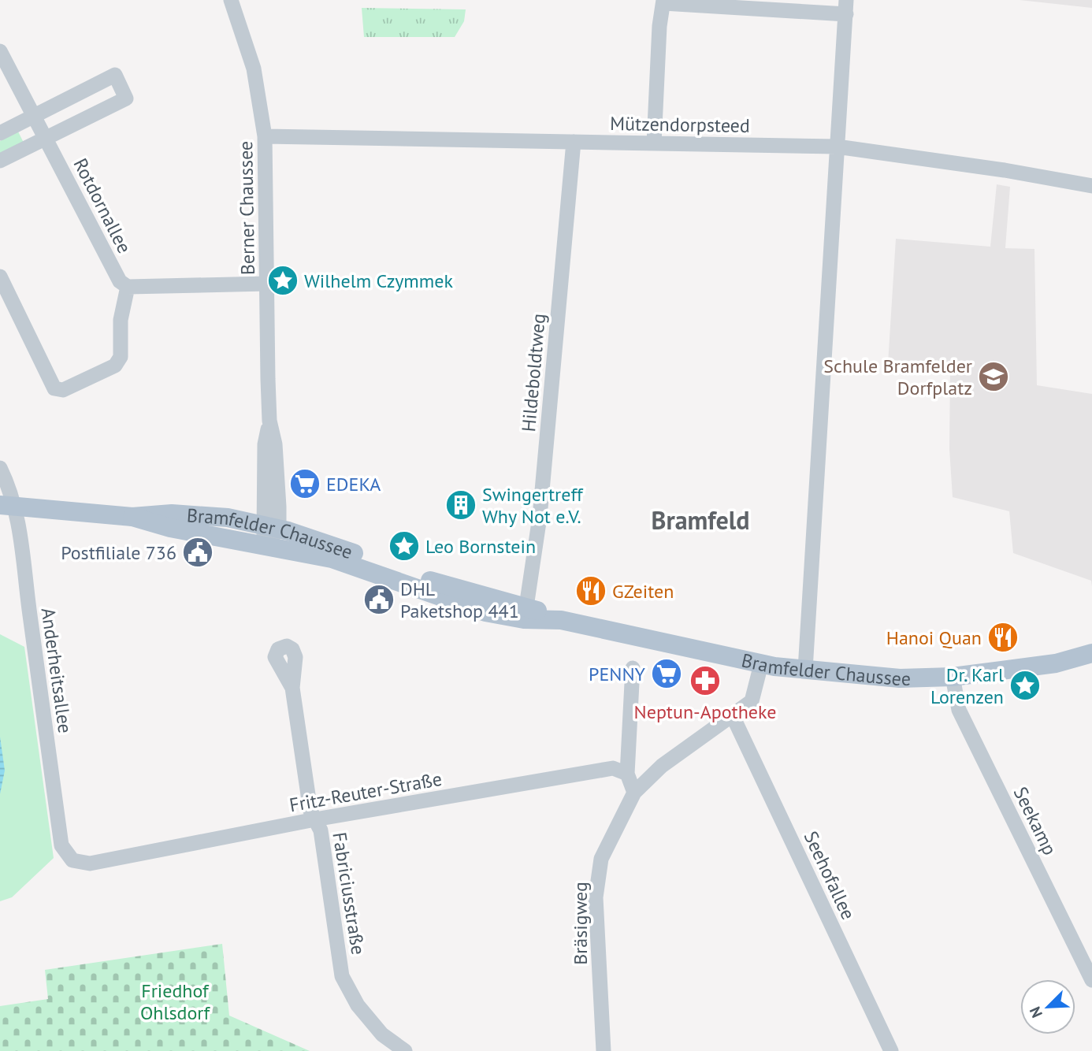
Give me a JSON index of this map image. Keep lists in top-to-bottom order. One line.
{"streets":{"main road":["Bramfelder Chaussee"],"street":["Mützendorpsteed","Rotdornallee","Berner Chaussee","Hildeboldtweg","Anderheitsallee","Fritz-Reuter-Straße","Seekamp","Seehofallee","Fabriciusstraße","Bräsigweg"]},"crossings":[["Mützendorpsteed","Berner Chaussee"],["Mützendorpsteed","Hildeboldtweg"],["Berner Chaussee","Bramfelder Chaussee"],["Hildeboldtweg","Bramfelder Chaussee"],["Bramfelder Chaussee","Anderheitsallee"],["Bramfelder Chaussee","Seekamp"],["Bramfelder Chaussee","Bräsigweg"],["Anderheitsallee","Fritz-Reuter-Straße"],["Fritz-Reuter-Straße","Fabriciusstraße"],["Seehofallee","Bräsigweg"]],"districts":["Bramfeld"],"parks":["Friedhof Ohlsdorf"],"places":{"place":["Wilhelm Czymmek","Leo Bornstein","Dr. Karl Lorenzen"],"school or university":["Schule Bramfelder Dorfplatz"],"supermarket":["EDEKA","PENNY"],"building":["Swingertreff Why Not e.V."],"public building":["Postfiliale 736","DHL Paketshop 441"],"restaurant":["GZeiten","Hanoi Quan"],"pharmacy":["Neptun-Apotheke"]},"north":"bottom left"}
